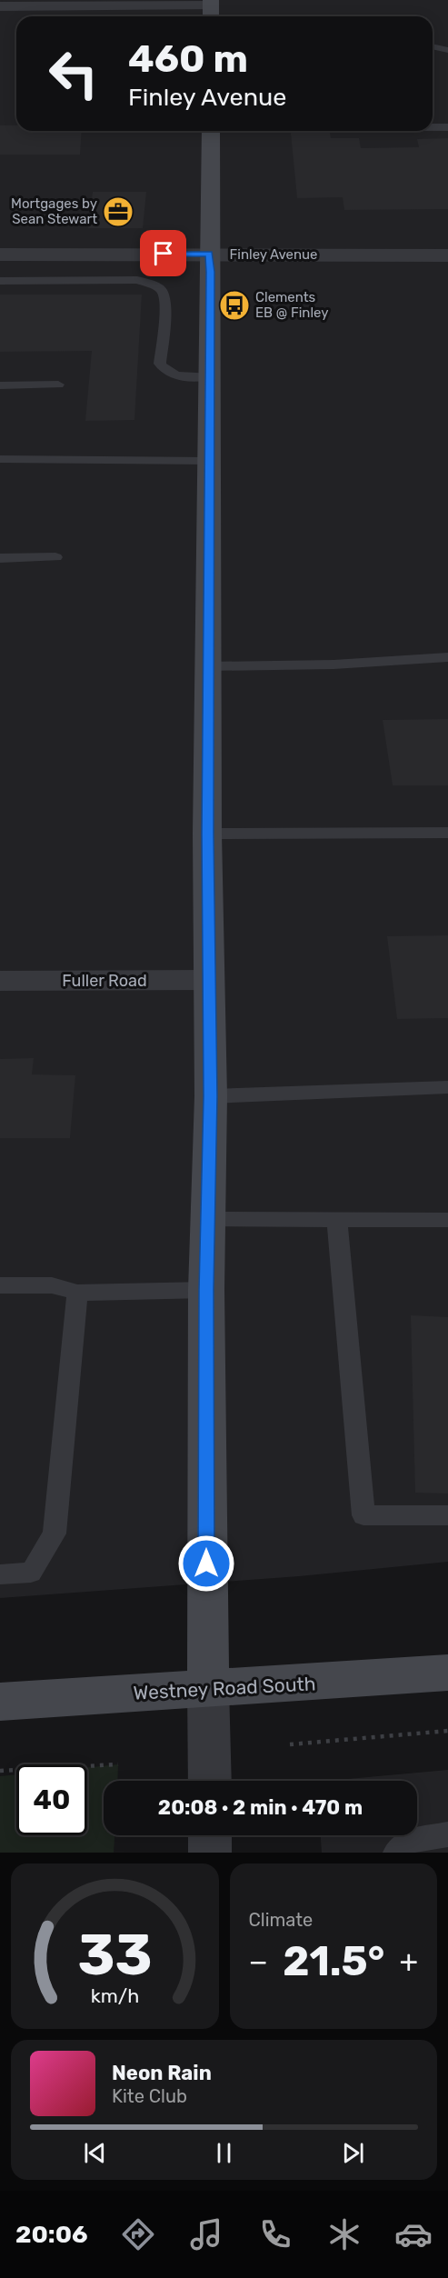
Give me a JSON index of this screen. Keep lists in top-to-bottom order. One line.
{"streets":{"street":["Finley Avenue","Fuller Road","Westney Road South"]},"places":{"office":["Mortgages by Sean Stewart"],"bus stop":["Clements EB @ Finley"]},"page":{"turn":["460 m","Finley Avenue"],"limit":"40","trip":"20:08 · 2 min · 470 m","tile":"Climate","heat":["−","21.5°","+"],"song":["Neon Rain","Kite Club"],"tabs":"20:06","gauge":["33","km/h"]}}
